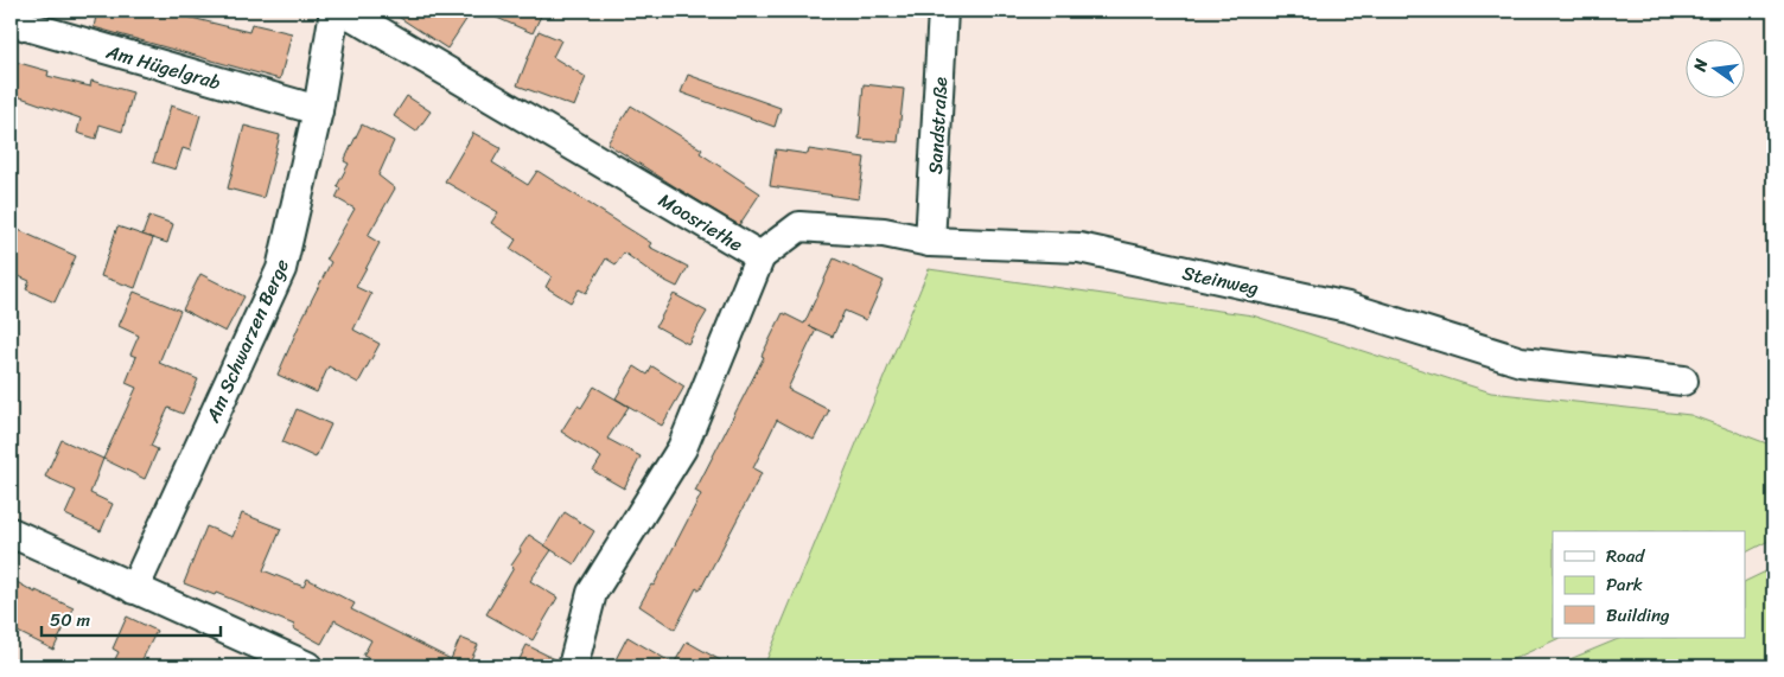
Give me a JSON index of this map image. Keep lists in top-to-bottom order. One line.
{"streets":{"street":["Am Hügelgrab","Sandstraße","Moosriethe","Steinweg","Am Schwarzen Berge"]},"crossings":[["Am Hügelgrab","Am Schwarzen Berge"],["Sandstraße","Steinweg"],["Moosriethe","Steinweg"]],"legend":["Road","Park","Building"],"scale_bar":"50 m","north":"left"}
